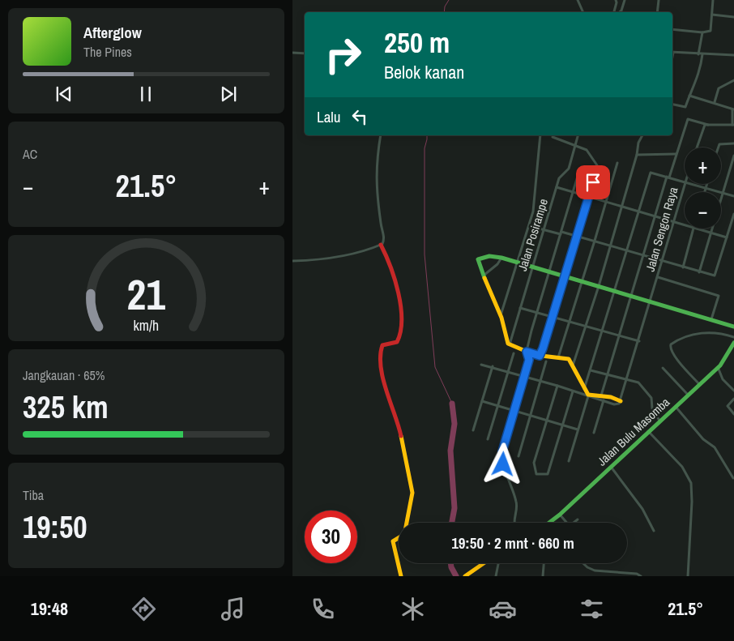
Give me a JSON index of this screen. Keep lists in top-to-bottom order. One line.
{"streets":{"street":["Jalan Sengon Raya","Jalan Posirampe","Jalan Bulu Masomba"]},"page":{"turn":["250 m","Belok kanan"],"song":["Afterglow","The Pines"],"then":"Lalu","tile":["AC",["Jangkauan · 65%","325 km"],["Tiba","19:50"]],"map_buttons":["+","−"],"heat":["−","21.5°","+"],"limit":"30","trip":"19:50 · 2 mnt · 660 m","tabs":["19:48","21.5°"],"gauge":["21","km/h"]}}
